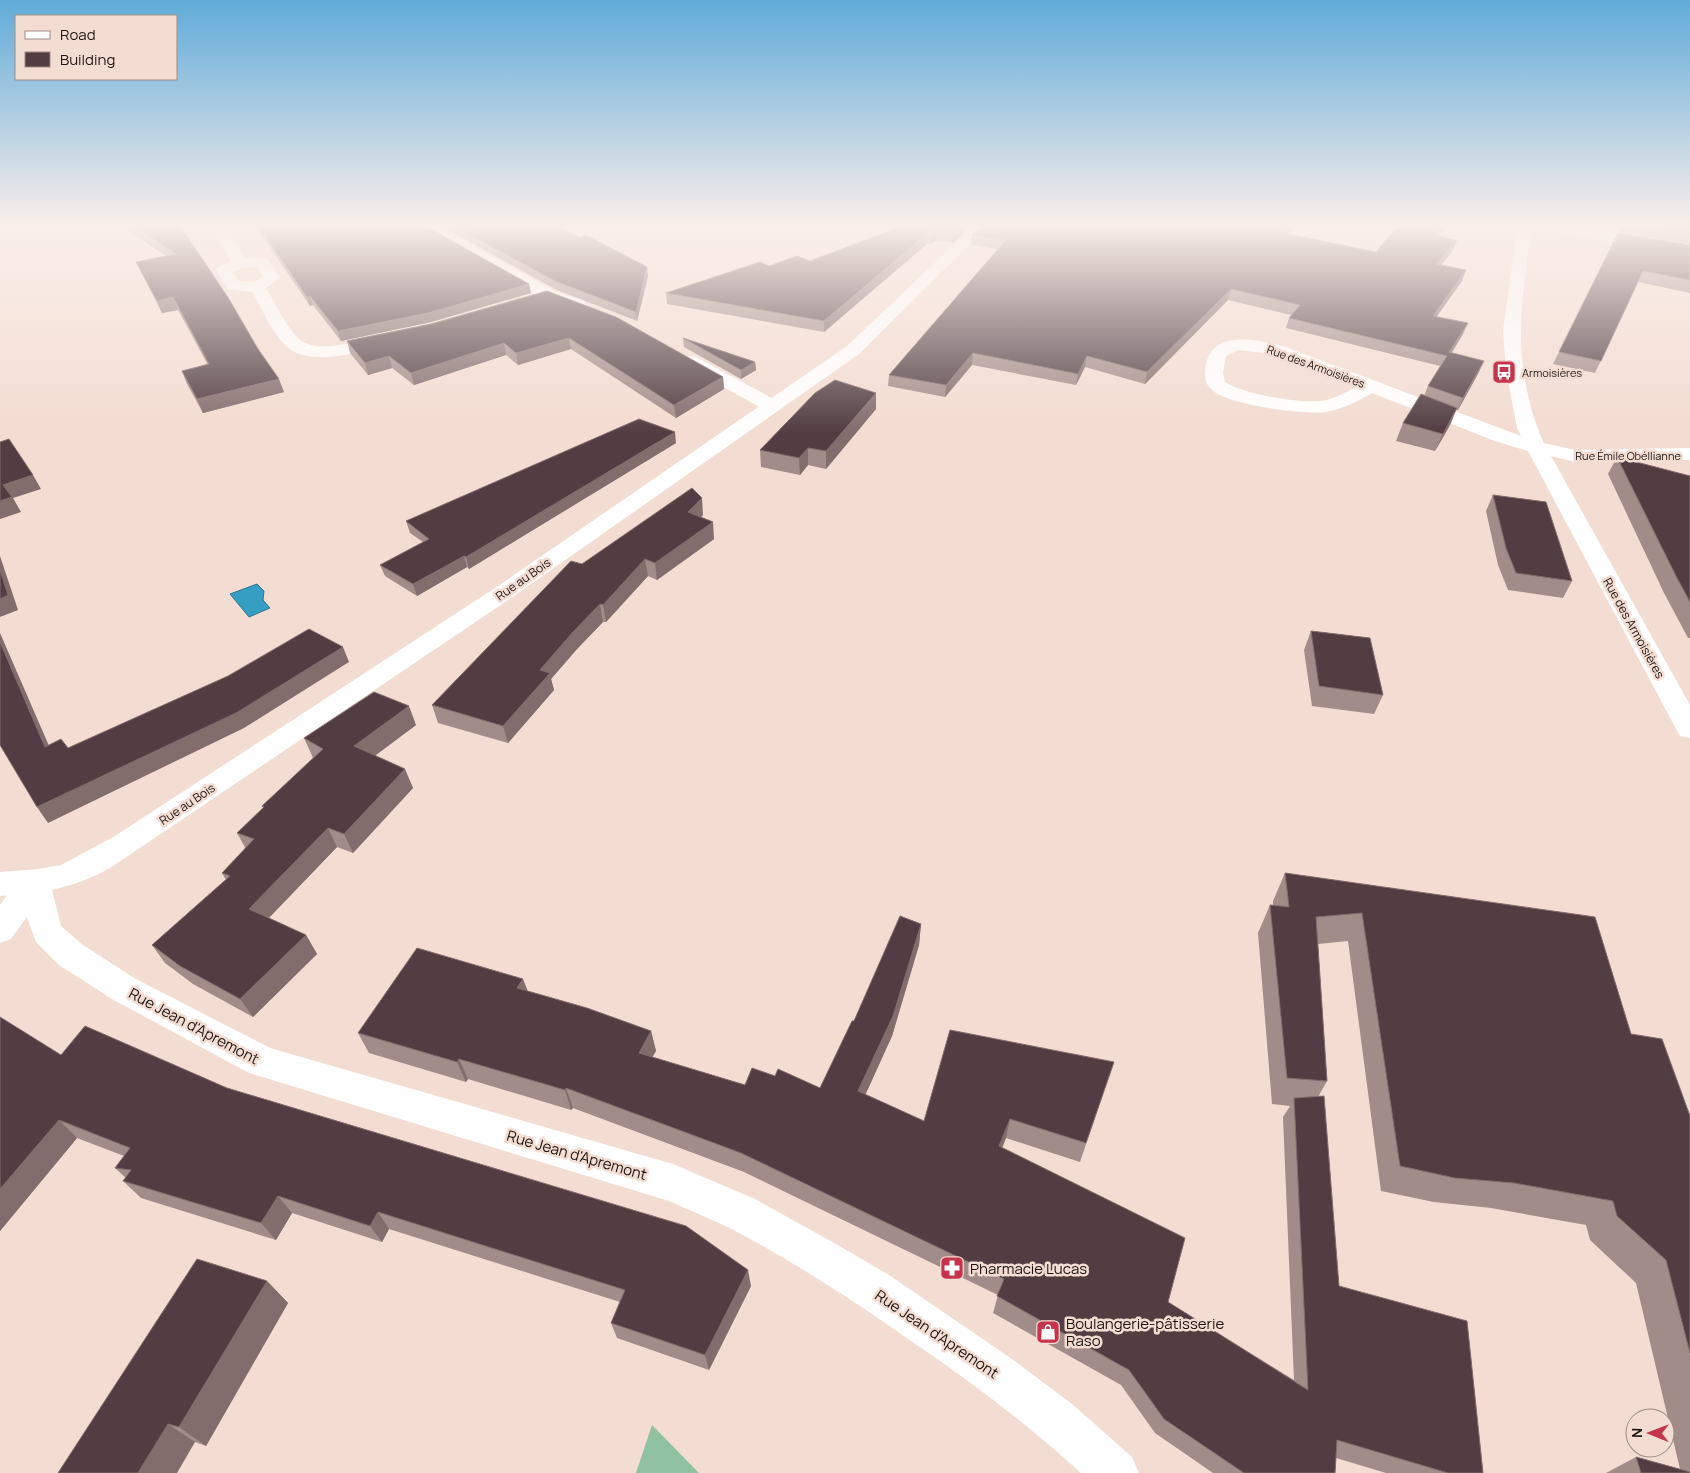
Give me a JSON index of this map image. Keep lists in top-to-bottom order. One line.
{"streets":{"street":["Rue des Armoisières","Rue Émile Obéllianne","Rue au Bois","Rue Jean d'Apremont"]},"crossings":[["Rue des Armoisières","Rue Émile Obéllianne"],["Rue au Bois","Rue Jean d'Apremont"]],"places":{"bus stop":["Armoisières"],"pharmacy":["Pharmacie Lucas"],"shop":["Boulangerie-pâtisserie Raso"]},"legend":["Road","Building"],"north":"left"}
